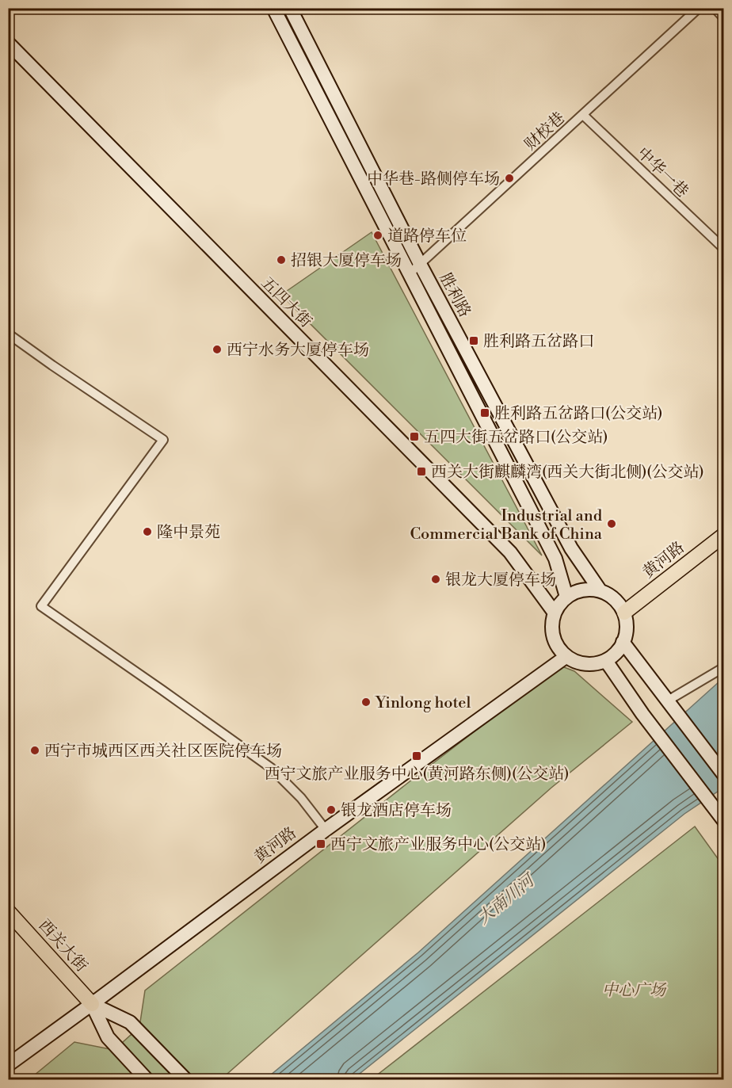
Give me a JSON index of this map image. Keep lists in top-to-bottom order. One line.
{"streets":{"main road":["胜利路","五四大街","黄河路","西关大街"],"street":["财校巷","中华一巷"]},"crossings":[["财校巷","中华一巷"],["财校巷","胜利路"],["胜利路","五四大街"],["胜利路","黄河路"],["五四大街","黄河路"],["黄河路","西关大街"]],"water":["大南川河"],"parks":["中心广场"],"places":{"other":["中华巷-路侧停车场","道路停车位","招银大厦停车场","西宁水务大厦停车场","Industrial and Commercial Bank of China","隆中景苑","银龙大厦停车场","Yinlong hotel","西宁市城西区西关社区医院停车场","银龙酒店停车场"],"transit":["胜利路五岔路口","胜利路五岔路口(公交站)","五四大街五岔路口(公交站)","西关大街麒麟湾(西关大街北侧)(公交站)","西宁文旅产业服务中心(黄河路东侧)(公交站)","西宁文旅产业服务中心(公交站)"]}}
